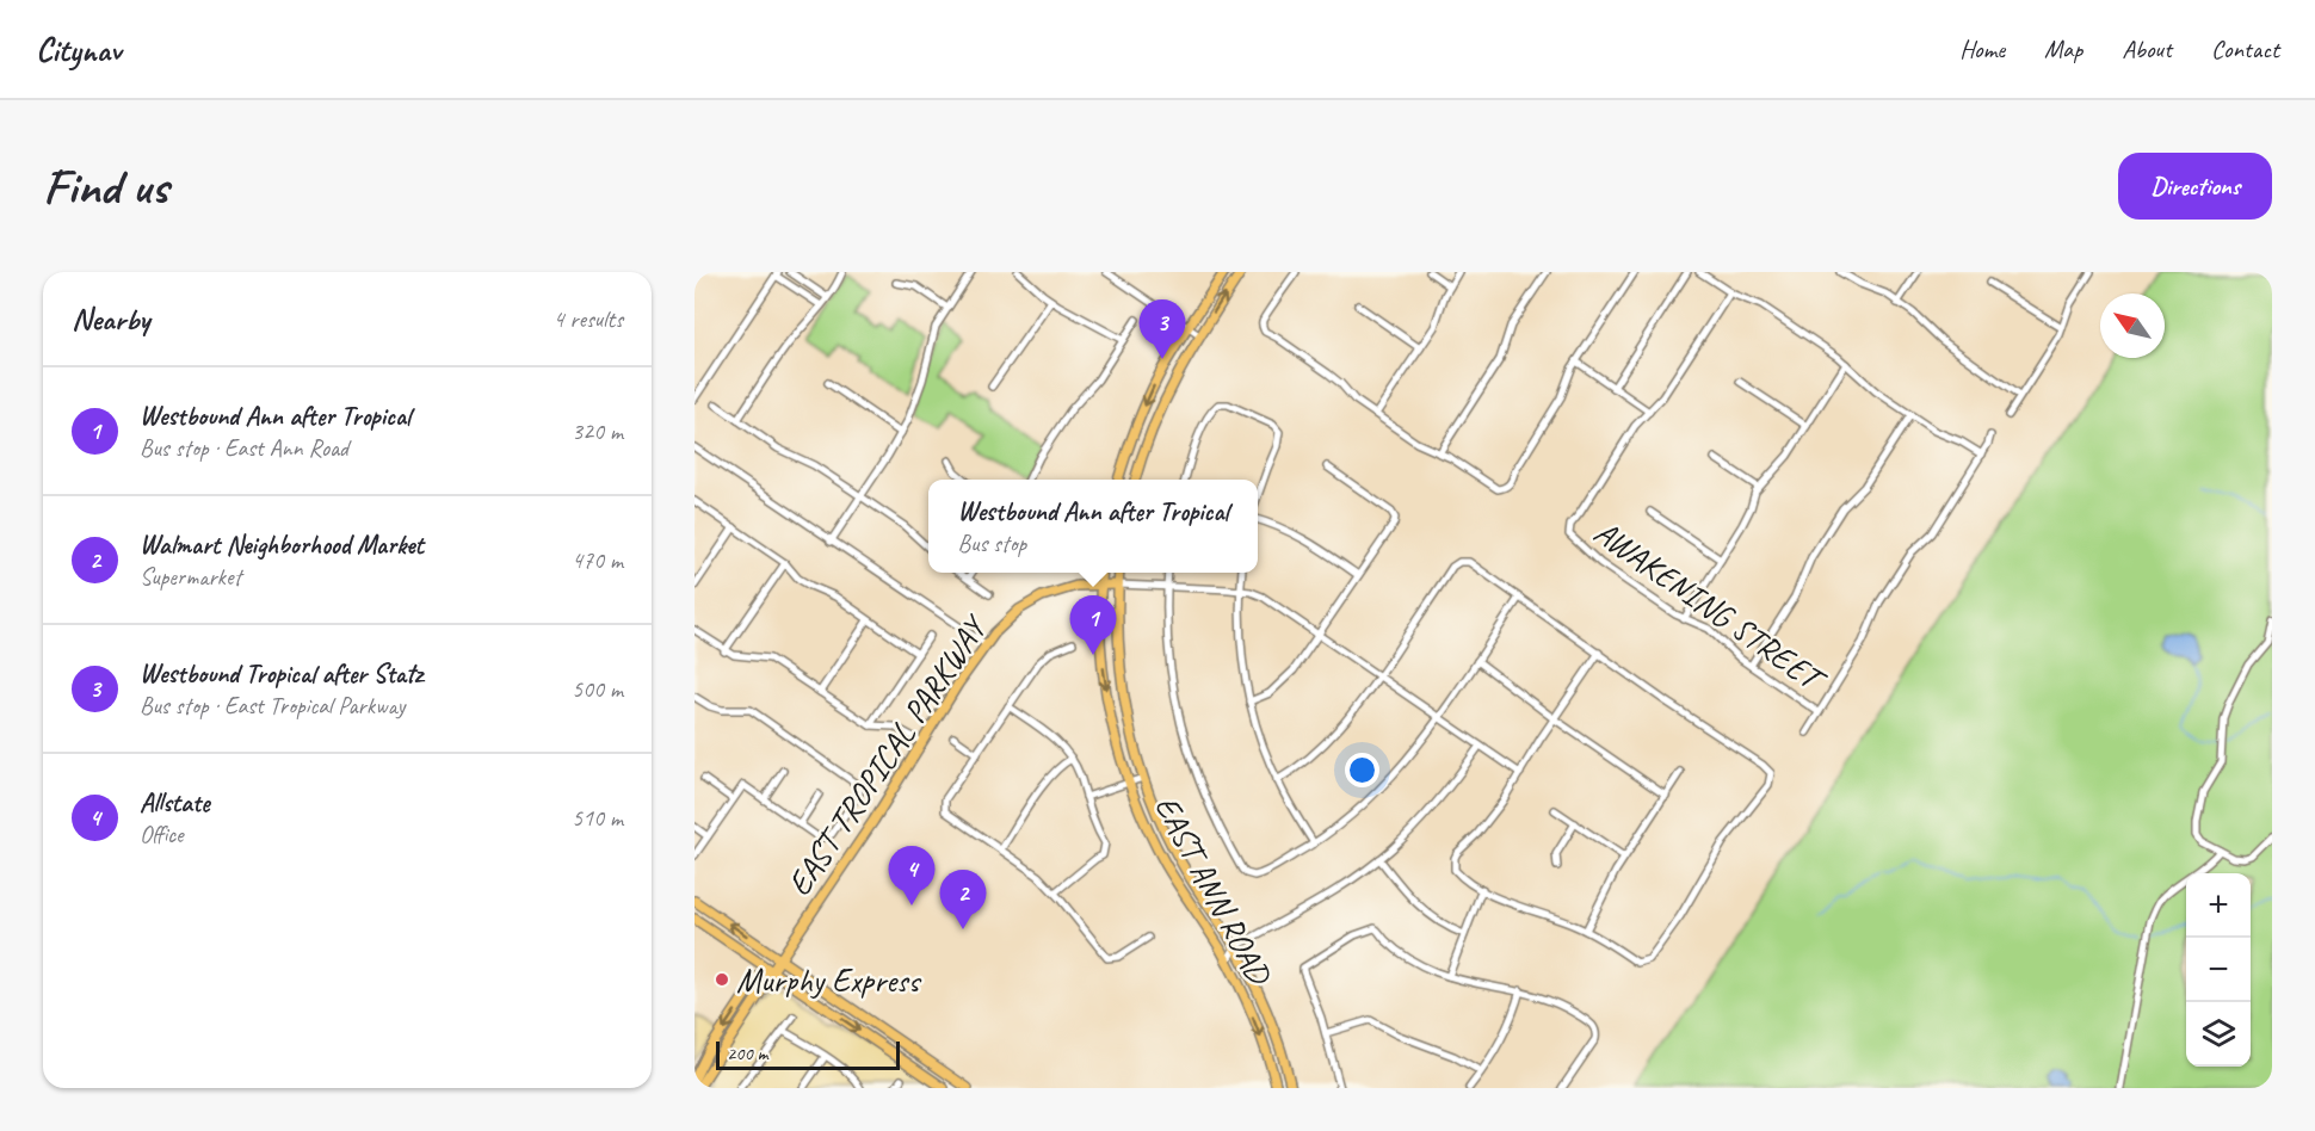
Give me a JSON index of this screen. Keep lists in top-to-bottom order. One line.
{"streets":{"main road":["EAST TROPICAL PARKWAY","EAST ANN ROAD"],"street":["AWAKENING STREET"]},"crossings":[["EAST TROPICAL PARKWAY","EAST ANN ROAD"]],"places":["Murphy Express"],"scale_bar":"200 m","north":"top left","page":{"header":"Citynav","nav":["Home","Map","About","Contact"],"buttons":"Directions","title":"Find us","heading":["Nearby","4 results"],"pins":["3","1","4","2"],"list":[{"mark":"1","name":"Westbound Ann after Tropical","note":"Bus stop · East Ann Road","value":"320 m"},{"mark":"2","name":"Walmart Neighborhood Market","note":"Supermarket","value":"470 m"},{"mark":"3","name":"Westbound Tropical after Statz","note":"Bus stop · East Tropical Parkway","value":"500 m"},{"mark":"4","name":"Allstate","note":"Office","value":"510 m"}],"popup":["Westbound Ann after Tropical","Bus stop"],"map_buttons":["+","−"],"scale":"200 m"}}
